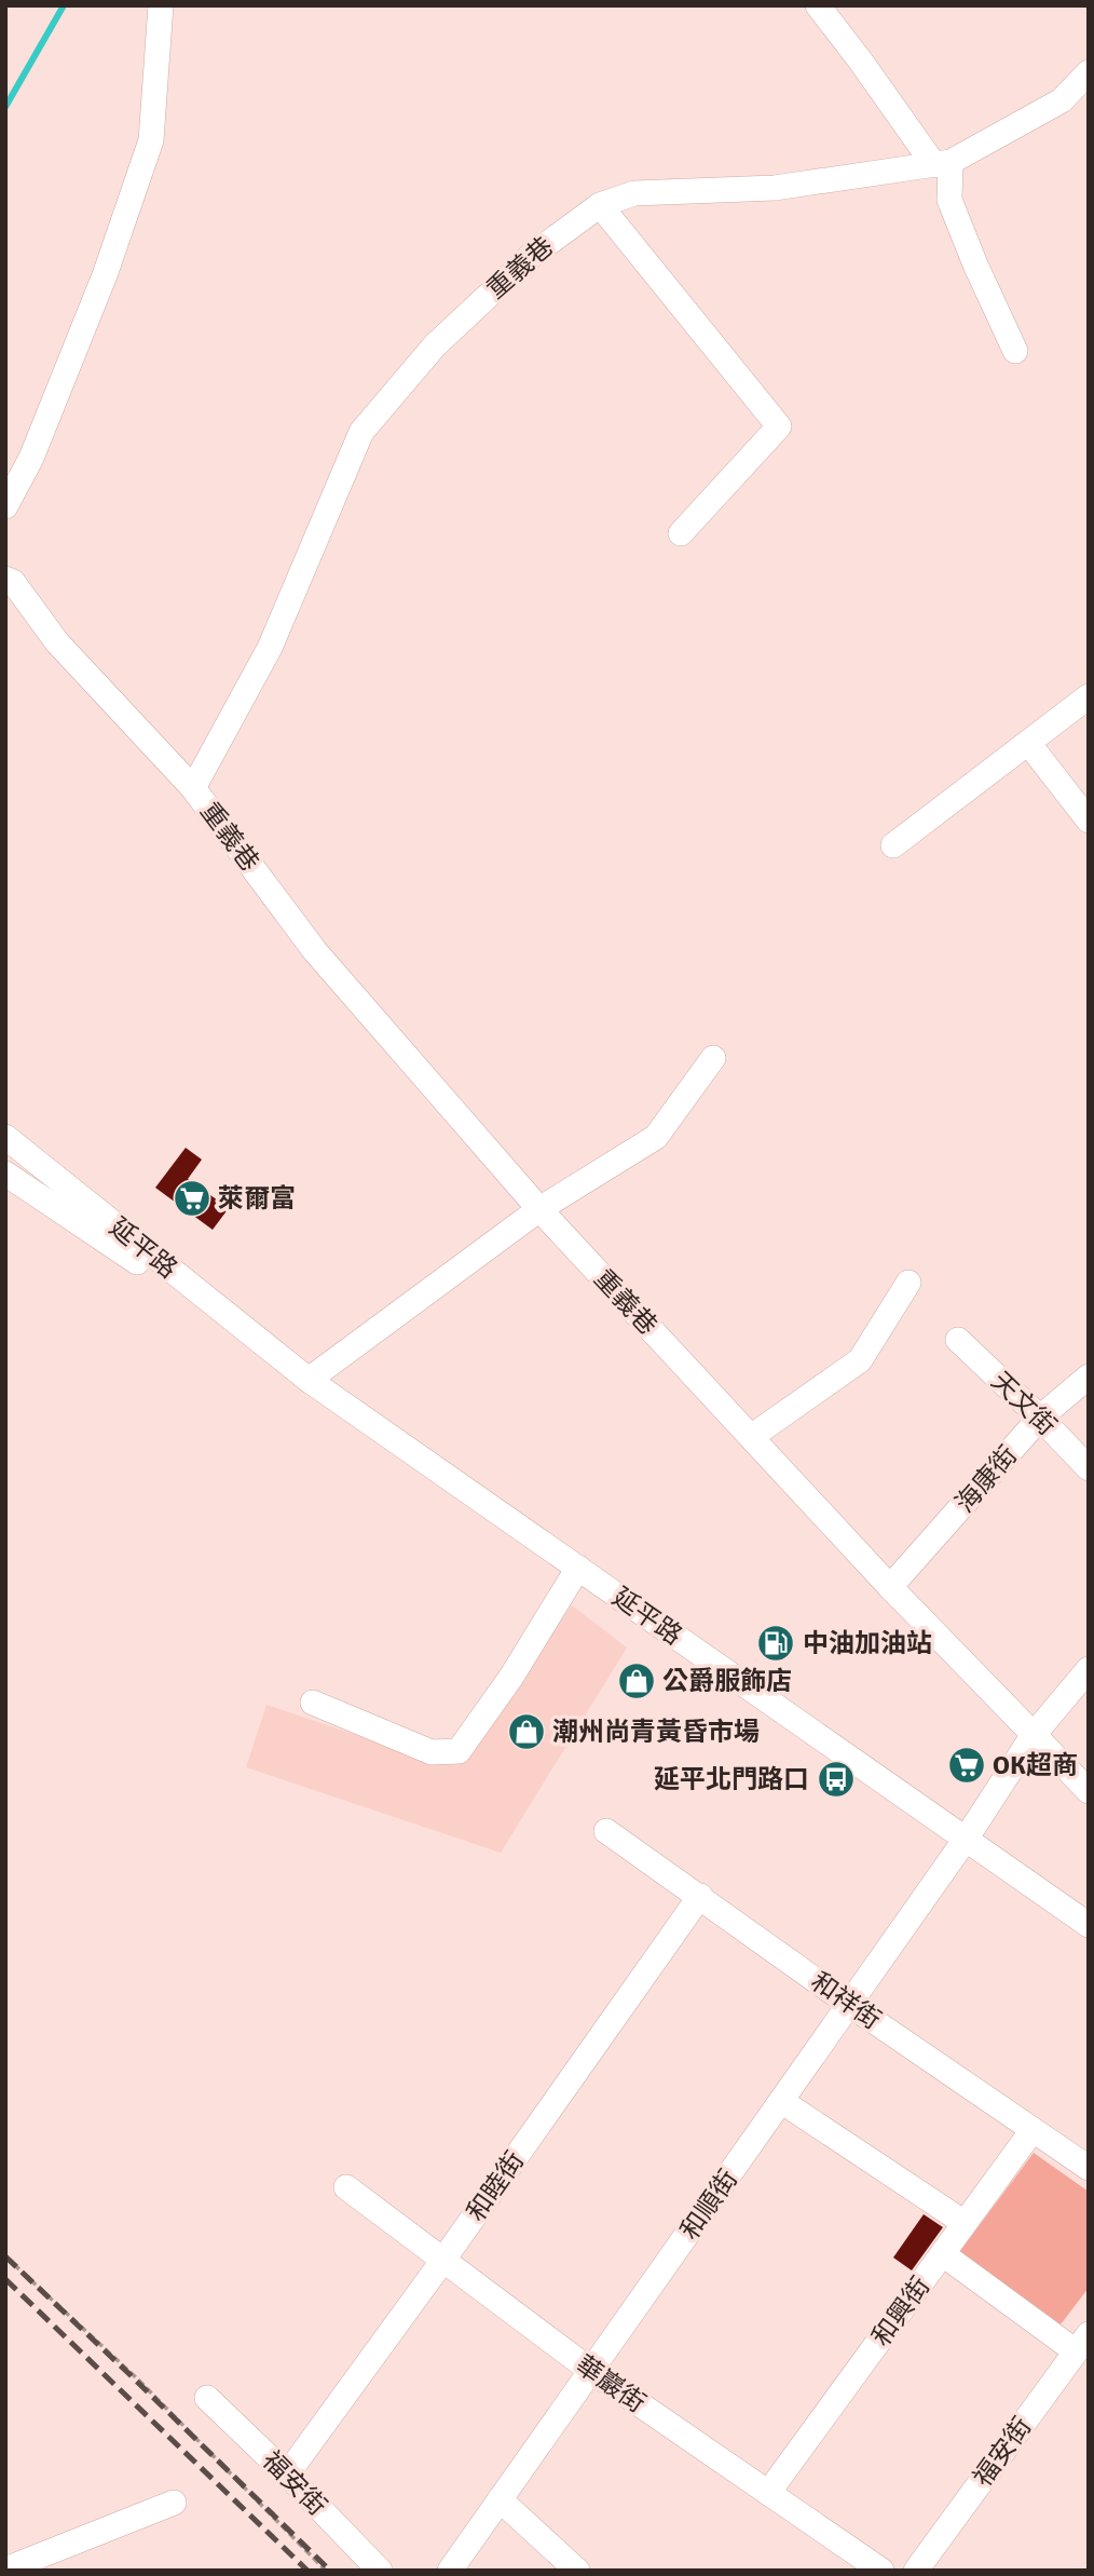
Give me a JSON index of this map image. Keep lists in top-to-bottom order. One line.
{"streets":{"street":["重義巷","延平路","天文街","海康街","和祥街","和睦街","和順街","和興街","華巖街","福安街"]},"crossings":[["重義巷","海康街"],["重義巷","和順街"],["延平路","和順街"],["天文街","海康街"],["和祥街","和睦街"],["和祥街","和順街"],["和祥街","和興街"],["和睦街","華巖街"],["和睦街","福安街"],["和順街","華巖街"],["和興街","華巖街"]],"places":{"supermarket":["萊爾富","OK超商"],"fuel station":["中油加油站"],"shop":["公爵服飾店","潮州尚青黃昏市場"],"bus stop":["延平北門路口"]}}
